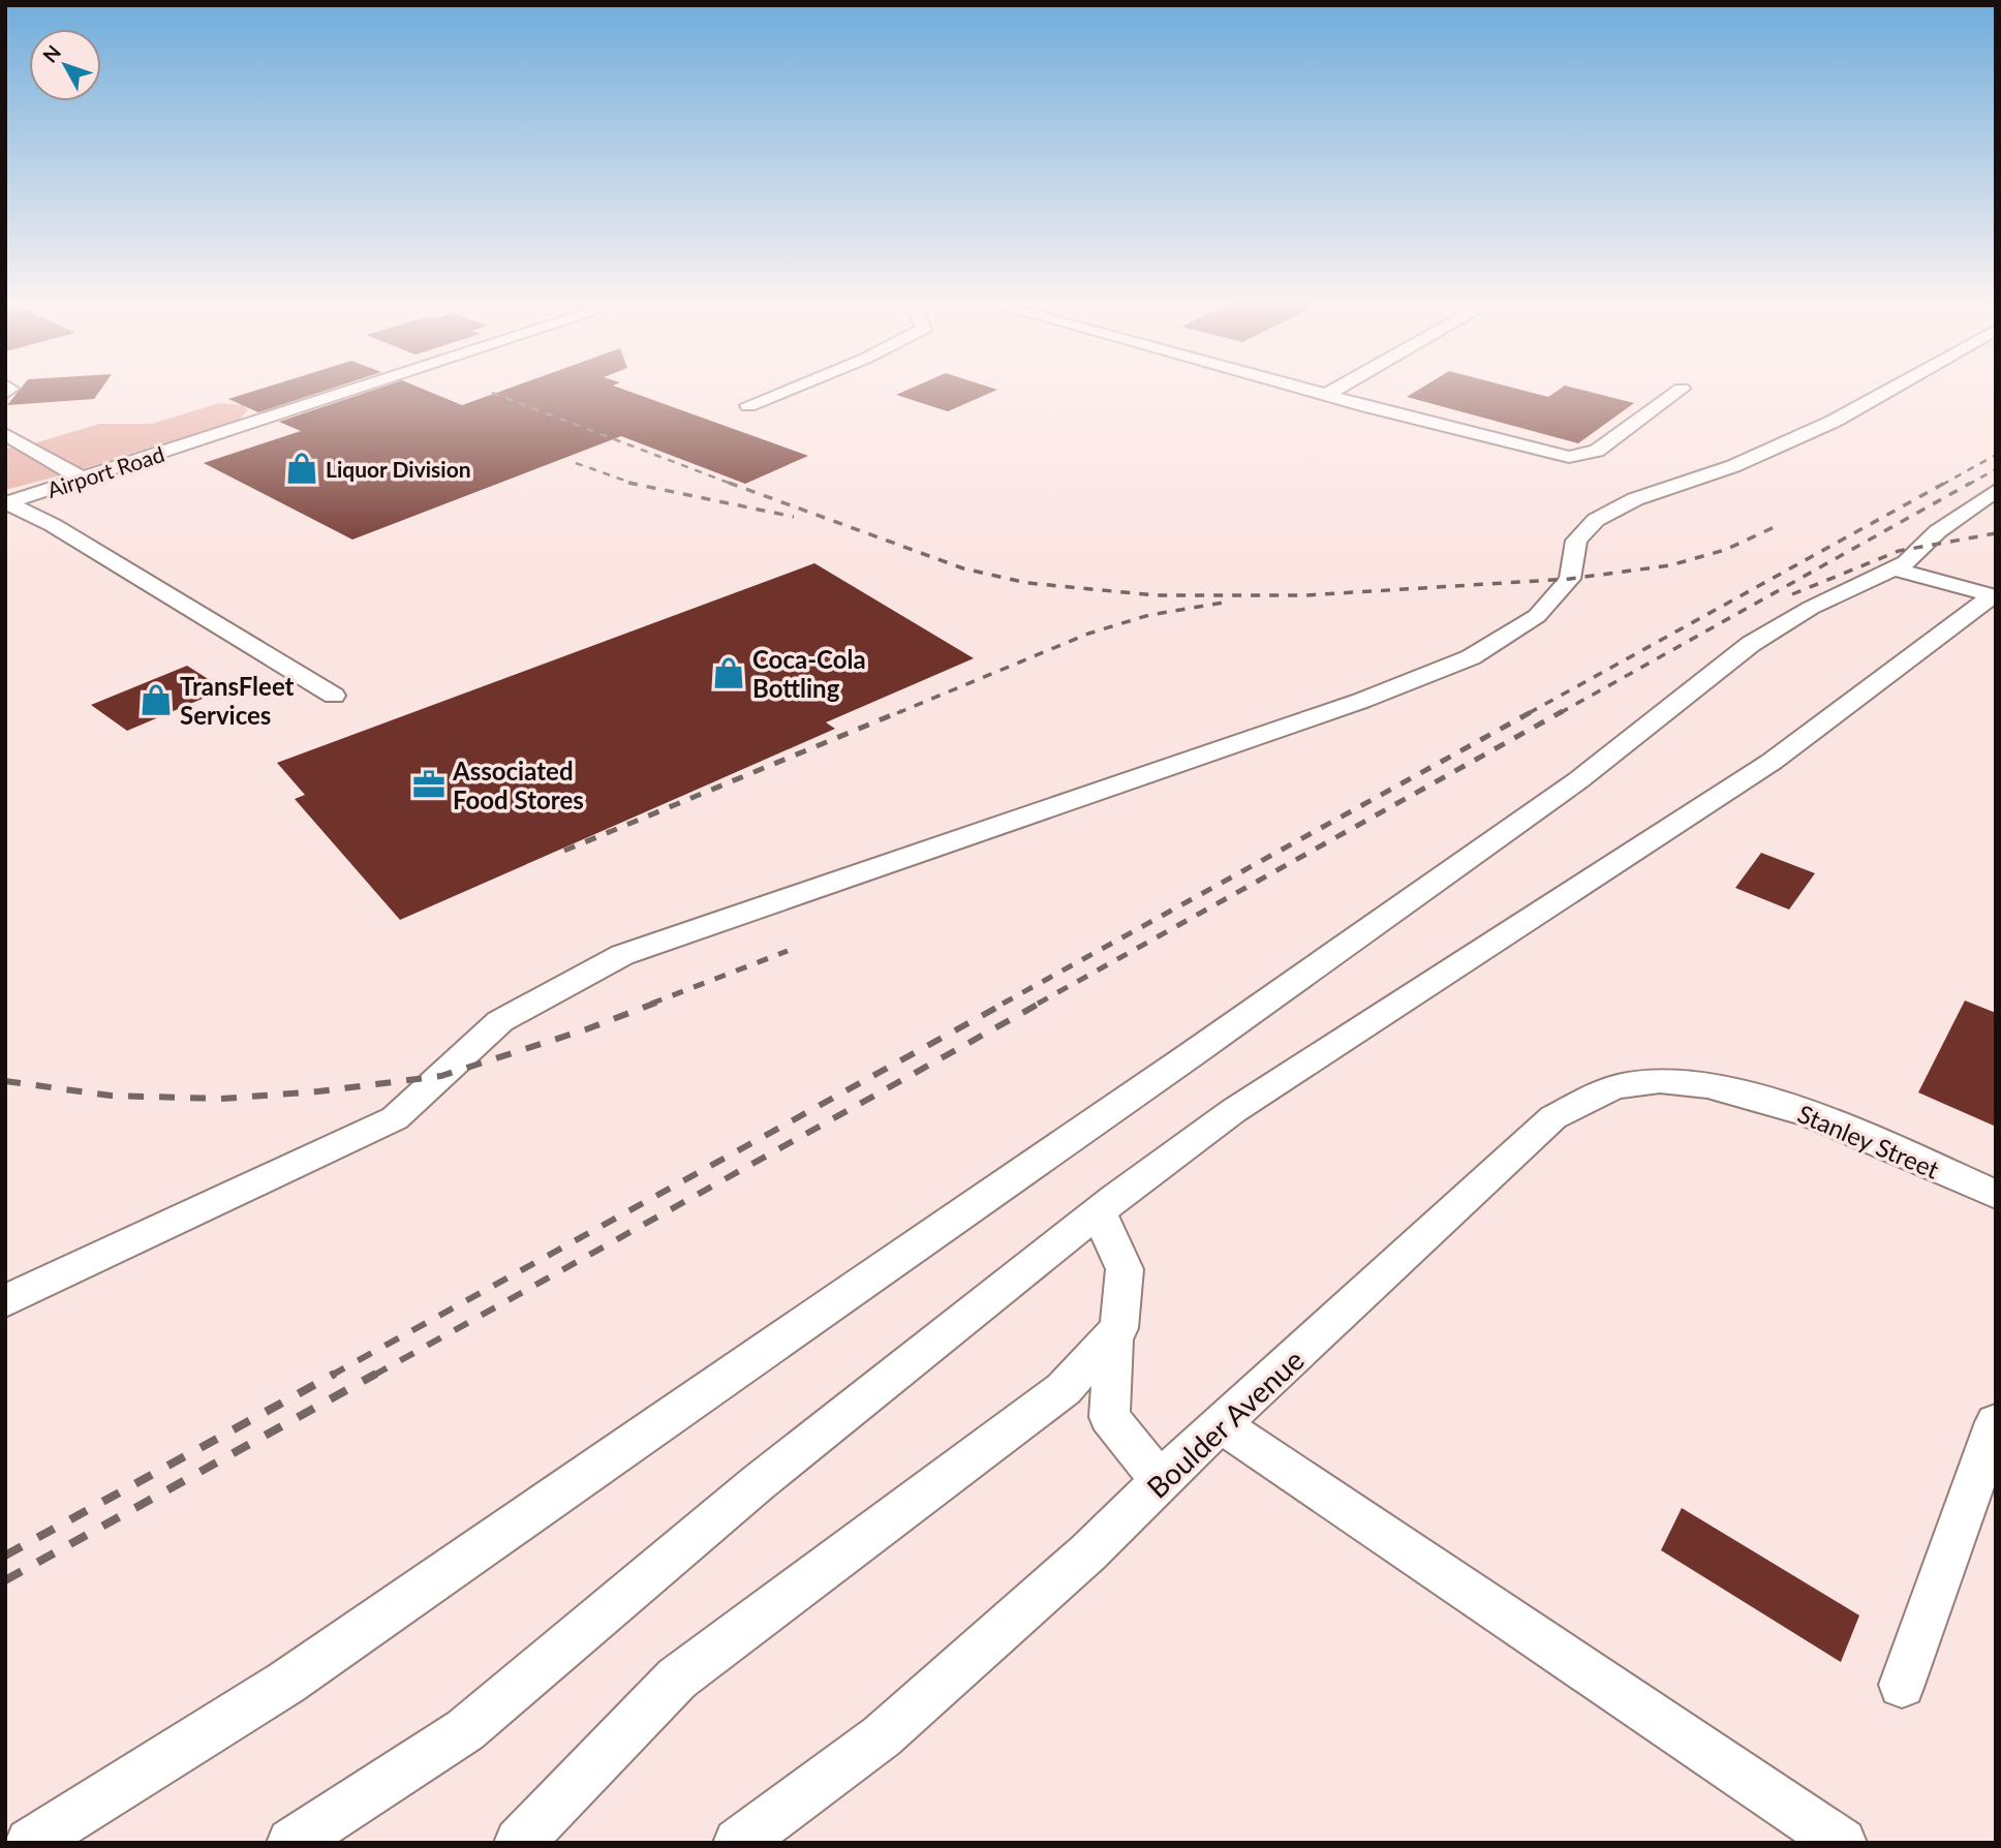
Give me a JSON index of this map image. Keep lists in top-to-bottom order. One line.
{"streets":{"street":["Airport Road","Stanley Street","Boulder Avenue"]},"crossings":[["Stanley Street","Boulder Avenue"]],"places":{"shop":["Liquor Division","Coca-Cola Bottling","TransFleet Services"],"office":["Associated Food Stores"]},"north":"top left"}
